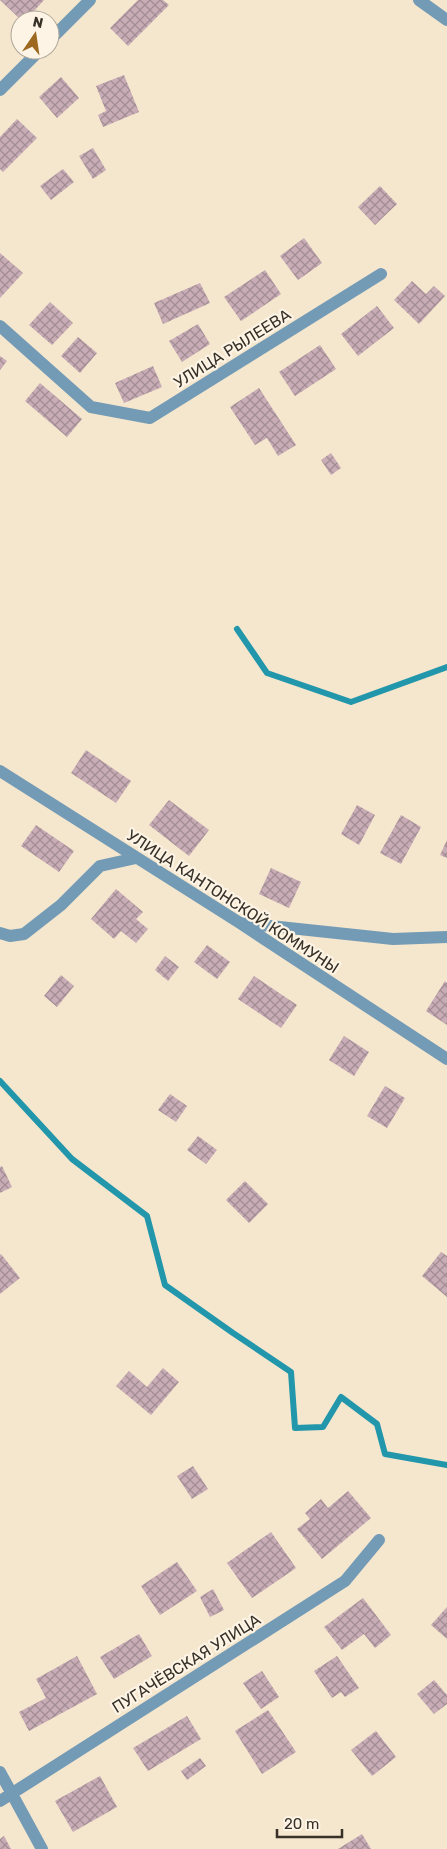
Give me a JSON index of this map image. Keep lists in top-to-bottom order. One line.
{"streets":{"street":["УЛИЦА РЫЛЕЕВА","УЛИЦА КАНТОНСКОЙ КОММУНЫ","ПУГАЧЁВСКАЯ УЛИЦА"]},"scale_bar":"20 m","north":"top"}
